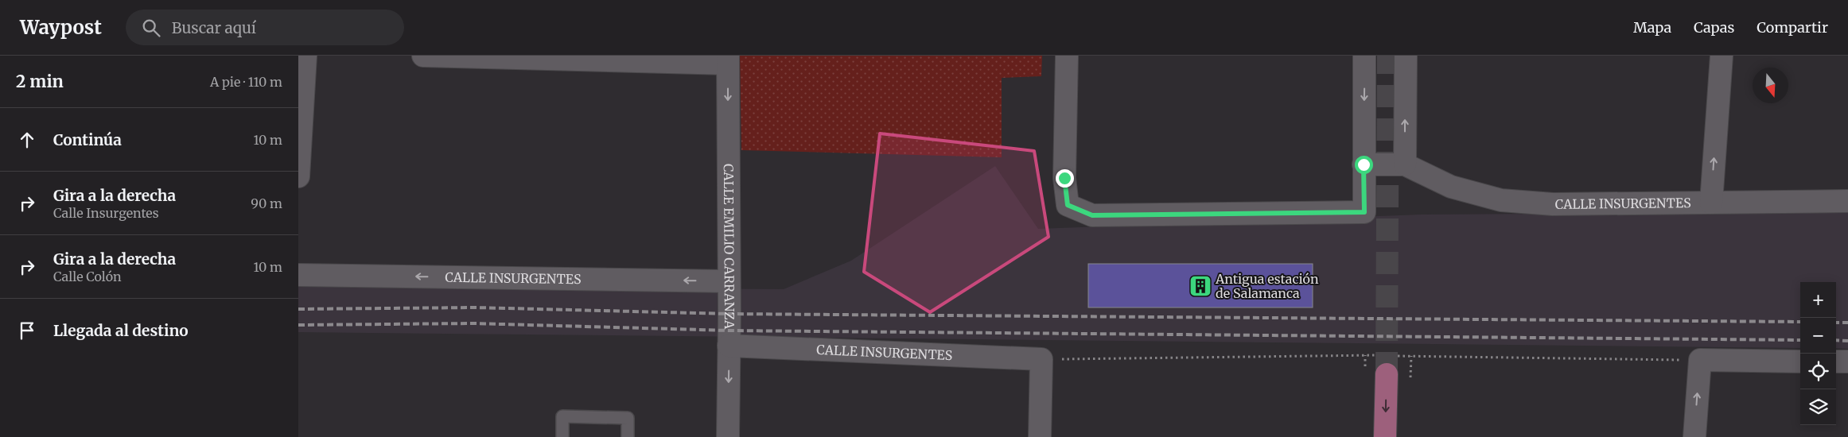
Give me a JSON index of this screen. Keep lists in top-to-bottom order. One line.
{"streets":{"street":["CALLE INSURGENTES","CALLE EMILIO CARRANZA"]},"crossings":[["CALLE INSURGENTES","CALLE EMILIO CARRANZA"]],"one_way":["CALLE INSURGENTES","CALLE EMILIO CARRANZA"],"places":{"building":["Antigua estación de Salamanca"]},"north":"bottom","page":{"header":"Waypost","search":"Buscar aquí","nav":["Mapa","Capas","Compartir"],"heading":["2 min","A pie · 110 m"],"list":[["Continúa","10 m"],["Gira a la derecha","Calle Insurgentes","90 m"],["Gira a la derecha","Calle Colón","10 m"],"Llegada al destino"],"map_buttons":["+","−"]}}
